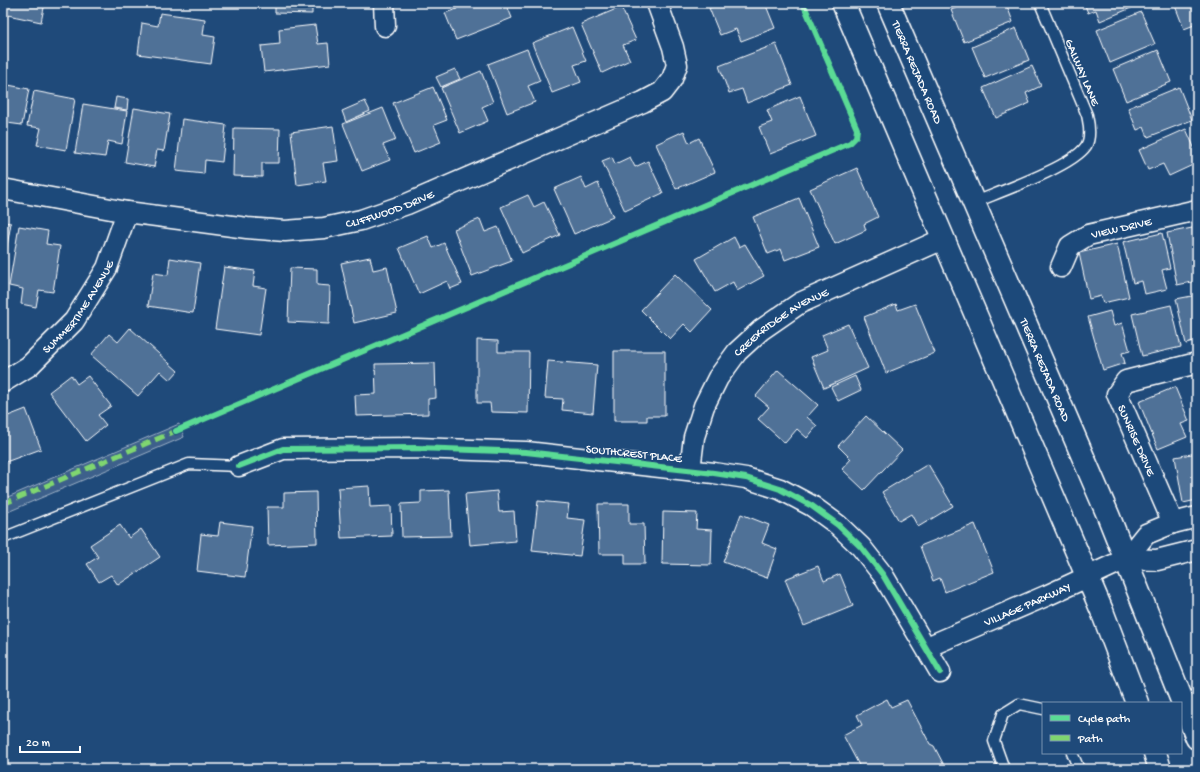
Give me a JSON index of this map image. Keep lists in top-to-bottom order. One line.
{"streets":{"main road":["TIERRA REJADA ROAD"],"street":["CLIFFWOOD DRIVE","VIEW DRIVE","SUMMERTIME AVENUE","CREEKRIDGE AVENUE","SUNRISE DRIVE","SOUTHCREST PLACE","VILLAGE PARKWAY"],"lane":["GALWAY LANE"]},"crossings":[["TIERRA REJADA ROAD","GALWAY LANE"],["TIERRA REJADA ROAD","VILLAGE PARKWAY"],["CLIFFWOOD DRIVE","SUMMERTIME AVENUE"],["CREEKRIDGE AVENUE","SOUTHCREST PLACE"],["SUNRISE DRIVE","VILLAGE PARKWAY"],["SOUTHCREST PLACE","VILLAGE PARKWAY"]],"legend":["Cycle path","Path"],"scale_bar":"20 m"}
